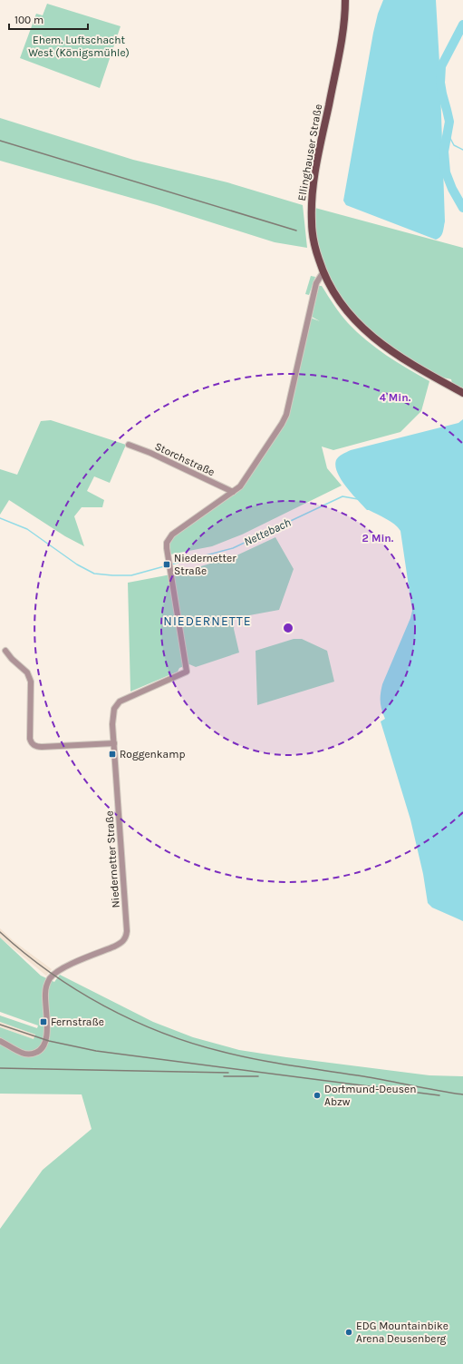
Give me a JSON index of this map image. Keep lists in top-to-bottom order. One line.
{"streets":{"main road":["Ellinghauser Straße"],"street":["Storchstraße","Niedernetter Straße"]},"crossings":[["Ellinghauser Straße","Niedernetter Straße"],["Storchstraße","Niedernetter Straße"]],"districts":["NIEDERNETTE"],"water":["Nettebach"],"parks":["Ehem. Luftschacht West (Königsmühle)"],"places":{"transit":["Niedernetter Straße","Roggenkamp","Fernstraße"],"other":["Dortmund-Deusen Abzw","EDG Mountainbike Arena Deusenberg"]},"scale_bar":"100 m","rings":["4 Min.","2 Min."]}
